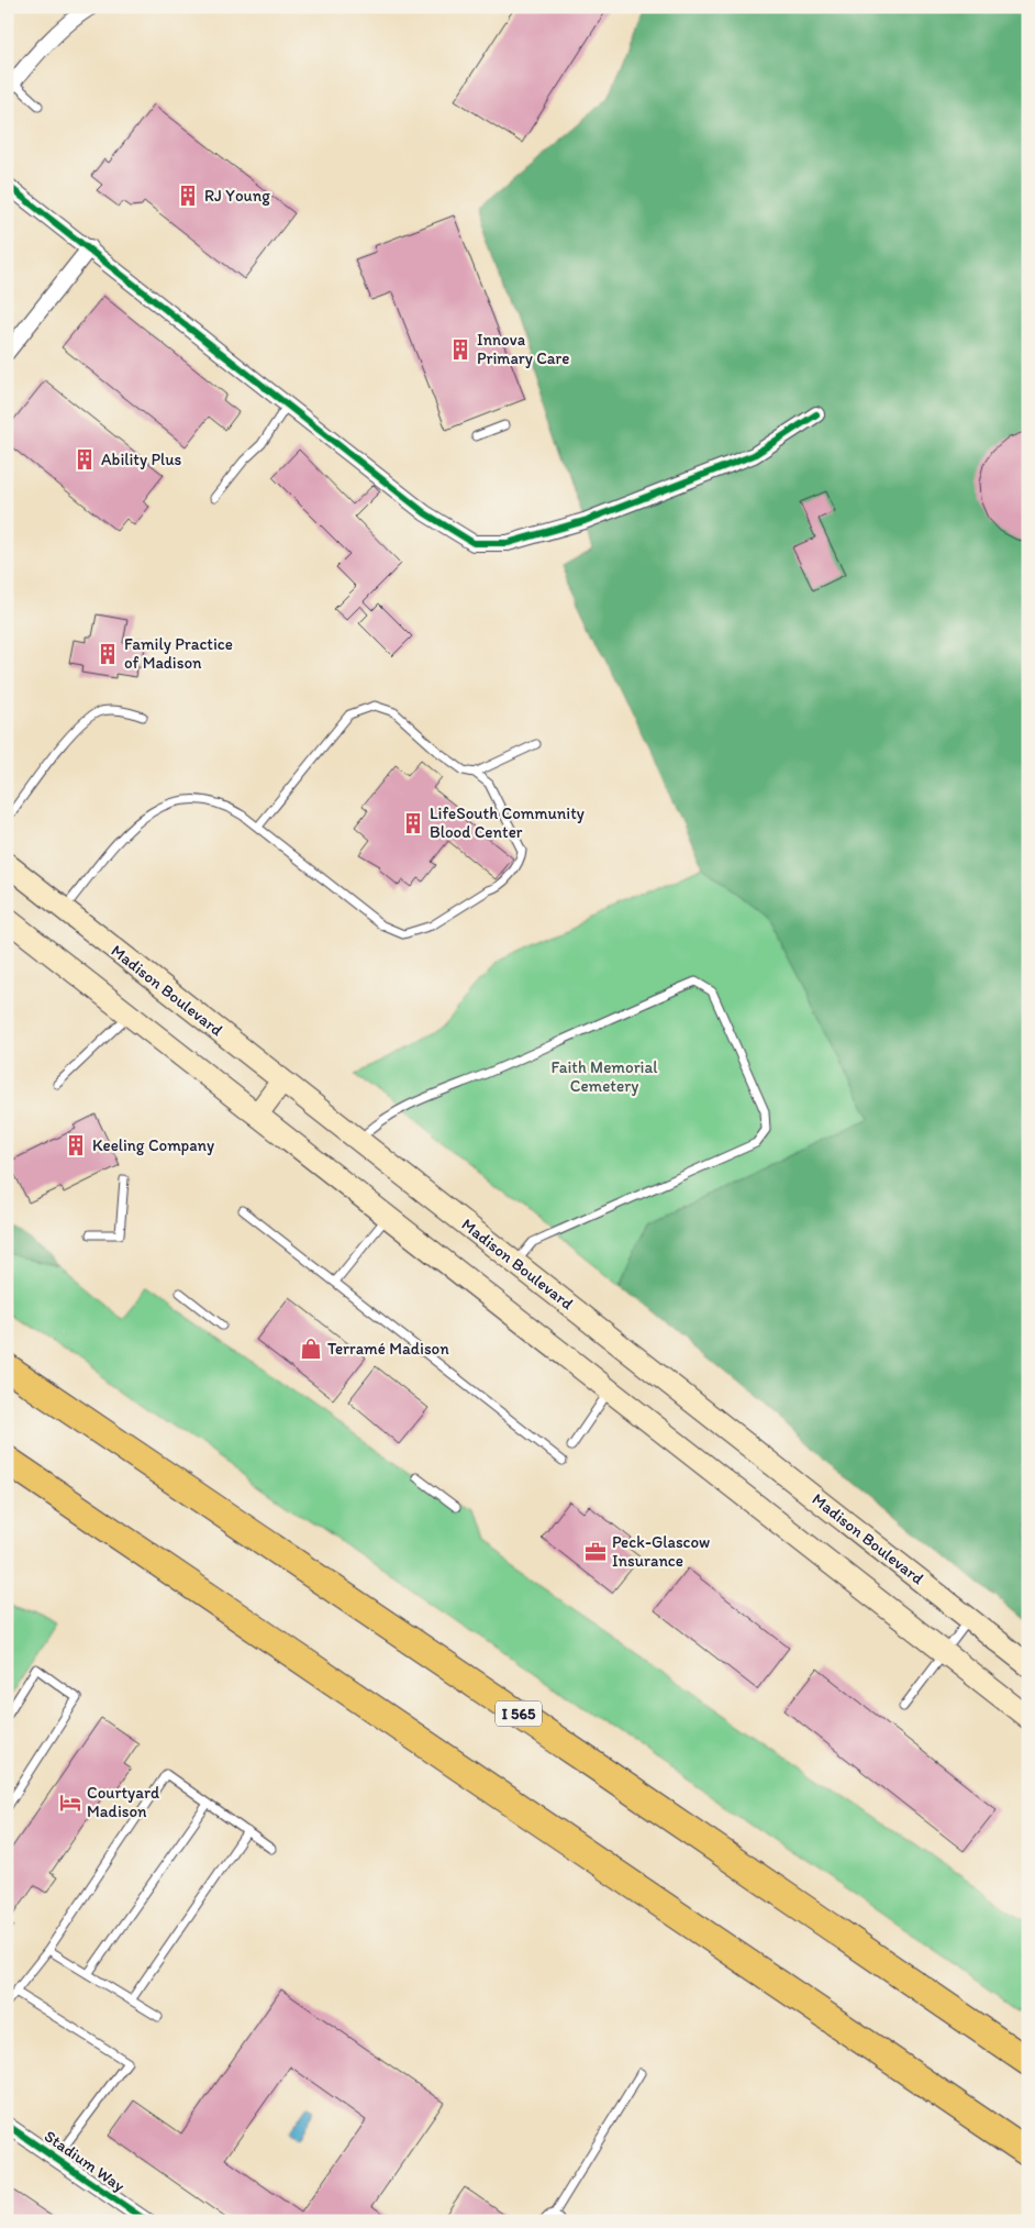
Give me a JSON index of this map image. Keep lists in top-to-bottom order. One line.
{"streets":{"highway":["I 565"],"main road":["Madison Boulevard"],"street":["Stadium Way"]},"parks":["Faith Memorial Cemetery"],"places":{"building":["RJ Young","Innova Primary Care","Ability Plus","Family Practice of Madison","LifeSouth Community Blood Center","Keeling Company"],"shop":["Terramé Madison"],"office":["Peck-Glascow Insurance"],"hotel":["Courtyard Madison"]}}
